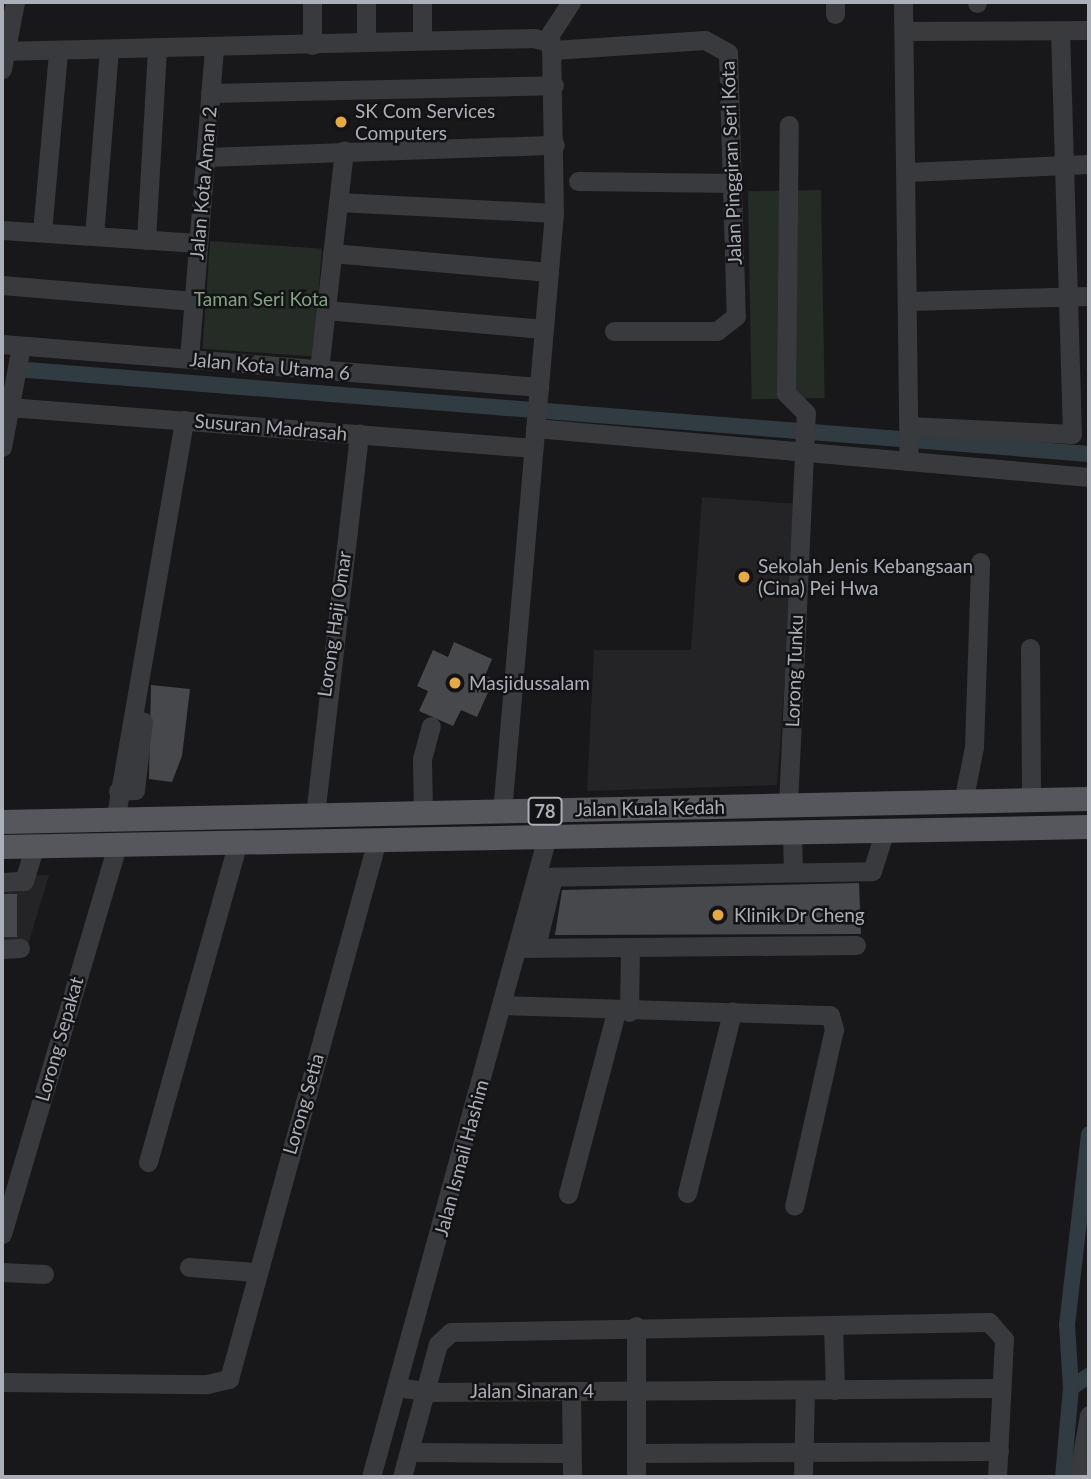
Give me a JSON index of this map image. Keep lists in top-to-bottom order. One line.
{"streets":{"main road":["Jalan Kuala Kedah","78"],"street":["Jalan Pinggiran Seri Kota","Jalan Kota Aman 2","Jalan Kota Utama 6","Susuran Madrasah","Lorong Haji Omar","Lorong Tunku","Lorong Sepakat","Lorong Setia","Jalan Ismail Hashim","Jalan Sinaran 4"]},"crossings":[["Jalan Pinggiran Seri Kota","Jalan Kota Aman 2"],["Jalan Kota Aman 2","Jalan Kota Utama 6"],["Jalan Kota Utama 6","Lorong Tunku"],["Susuran Madrasah","Lorong Haji Omar"],["Susuran Madrasah","Lorong Sepakat"],["Lorong Haji Omar","Jalan Kuala Kedah"],["Lorong Tunku","Jalan Kuala Kedah"],["Jalan Kuala Kedah","Lorong Sepakat"],["Jalan Kuala Kedah","Lorong Setia"],["Jalan Kuala Kedah","Jalan Ismail Hashim"],["Jalan Ismail Hashim","Jalan Sinaran 4"]],"parks":["Taman Seri Kota"],"places":["SK Com Services Computers","Sekolah Jenis Kebangsaan (Cina) Pei Hwa","Masjidussalam","Klinik Dr Cheng"]}
